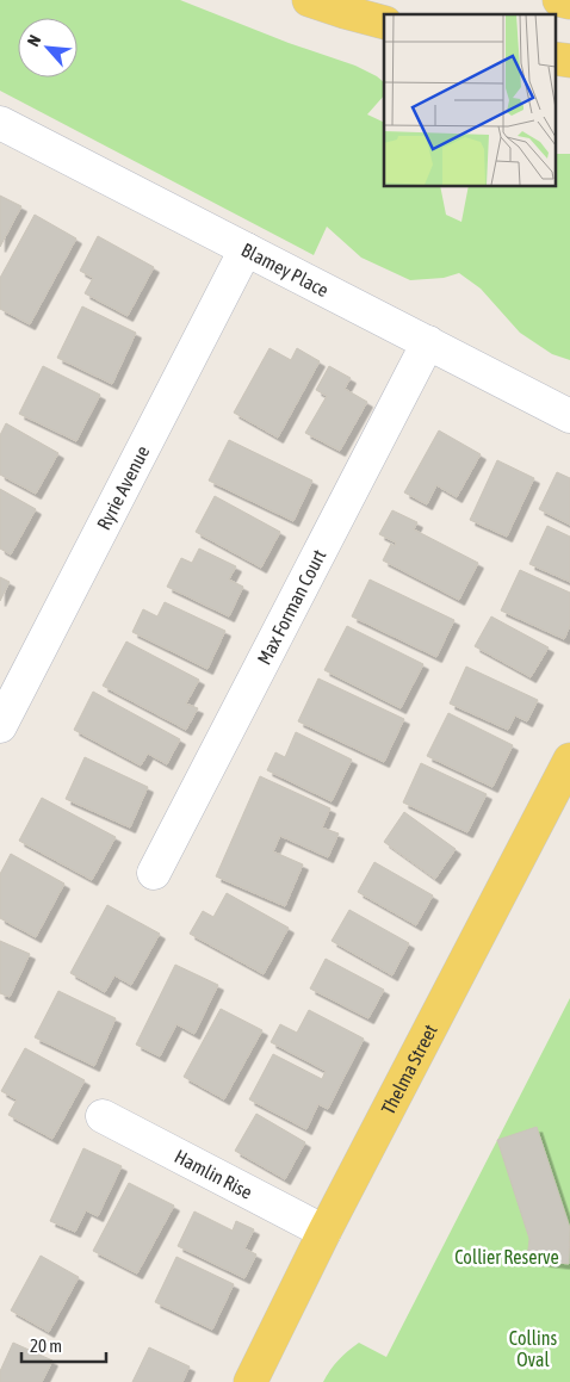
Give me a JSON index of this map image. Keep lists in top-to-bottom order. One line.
{"streets":{"main road":["Thelma Street"],"street":["Blamey Place","Ryrie Avenue","Max Forman Court","Hamlin Rise"]},"crossings":[["Blamey Place","Ryrie Avenue"],["Blamey Place","Max Forman Court"],["Thelma Street","Hamlin Rise"]],"parks":["Collier Reserve","Collins Oval"],"scale_bar":"20 m","north":"top left"}
